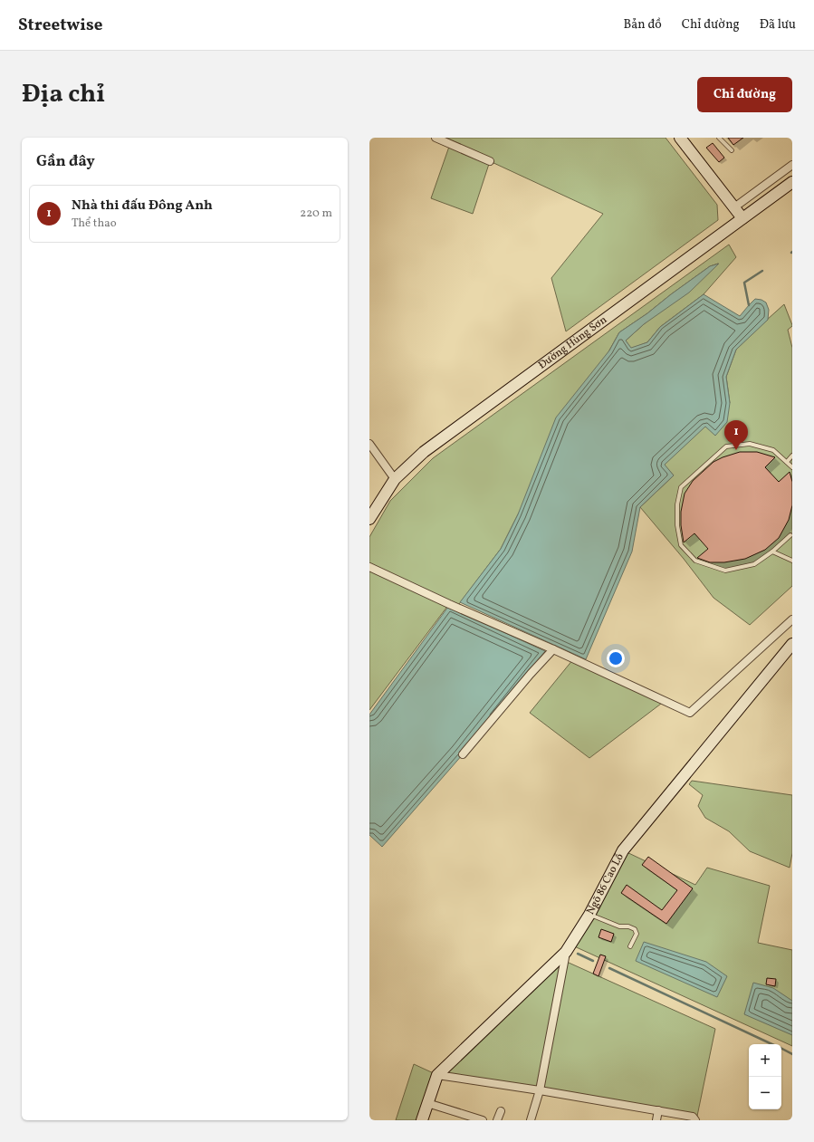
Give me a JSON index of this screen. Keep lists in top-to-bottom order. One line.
{"streets":{"street":["Đường Hùng Sơn","Ngõ 86 Cao Lỗ"]},"page":{"header":"Streetwise","nav":["Bản đồ","Chỉ đường","Đã lưu"],"title":"Địa chỉ","buttons":"Chỉ đường","heading":"Gần đây","list":[{"mark":"1","name":"Nhà thi đấu Đông Anh","note":"Thể thao","value":"220 m"}],"pins":"1","map_buttons":["+","−"]}}
